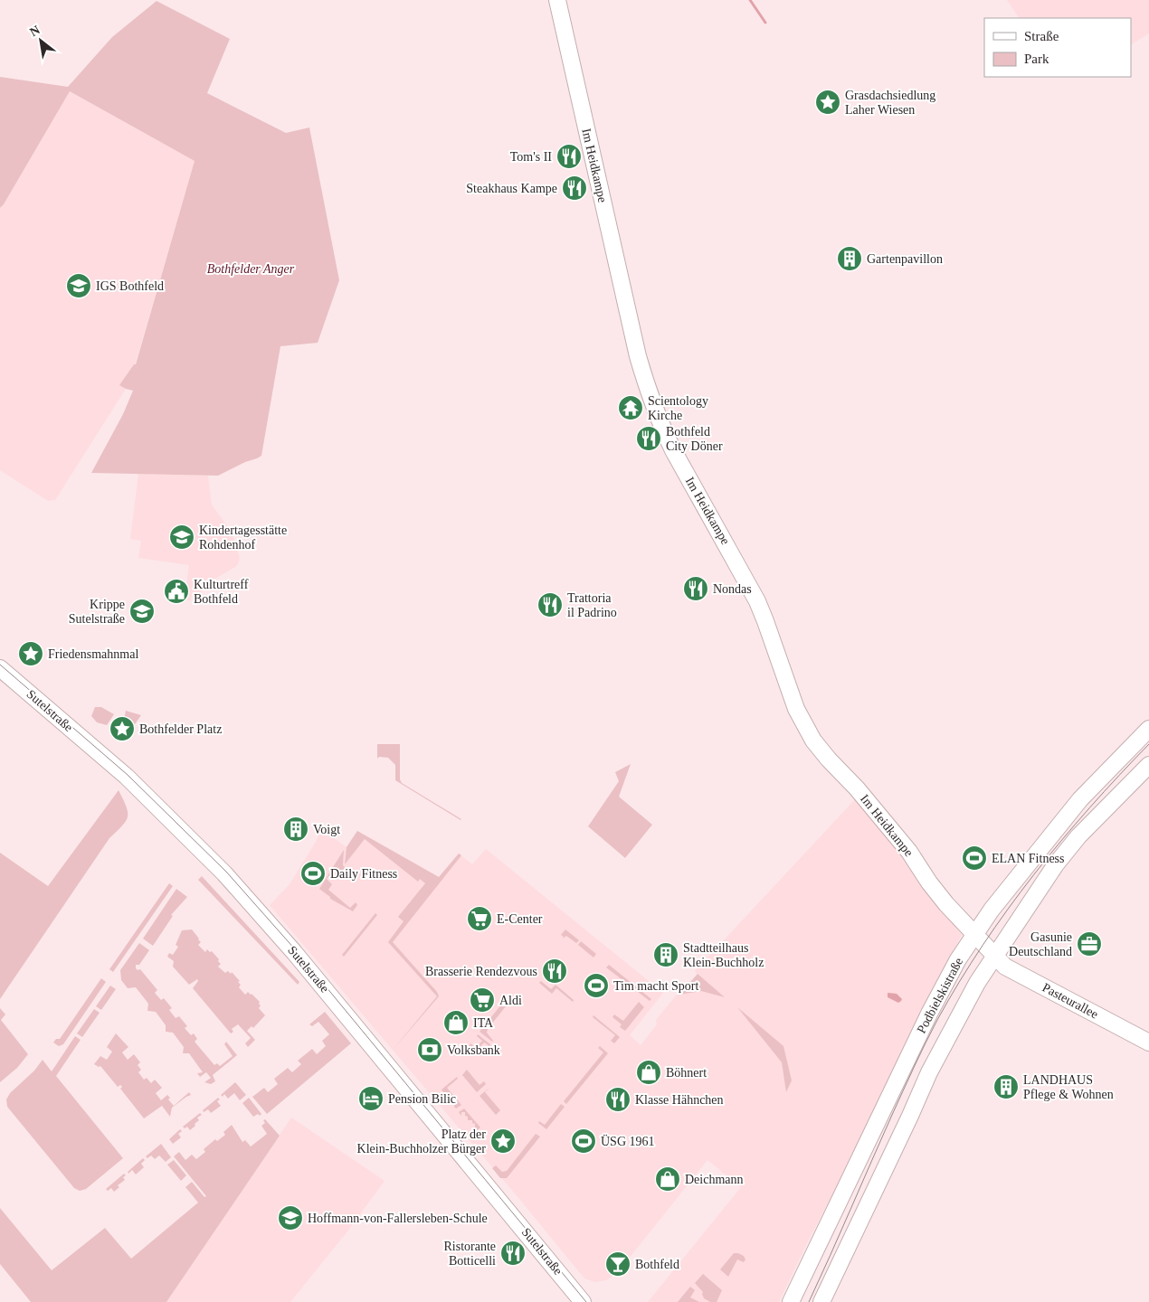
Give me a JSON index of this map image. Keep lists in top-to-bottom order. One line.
{"streets":{"main road":["Im Heidkampe","Sutelstraße","Podbielskistraße","Pasteurallee"]},"crossings":[["Im Heidkampe","Podbielskistraße"],["Im Heidkampe","Pasteurallee"],["Podbielskistraße","Pasteurallee"]],"parks":["Bothfelder Anger"],"places":{"place":["Grasdachsiedlung Laher Wiesen","Friedensmahnmal","Bothfelder Platz","Platz der Klein-Buchholzer Bürger"],"restaurant":["Tom's II","Steakhaus Kampe","Bothfeld City Döner","Nondas","Trattoria il Padrino","Brasserie Rendezvous","Klasse Hähnchen","Ristorante Botticelli"],"building":["Gartenpavillon","Voigt","Stadtteilhaus Klein-Buchholz","LANDHAUS Pflege & Wohnen"],"school or university":["IGS Bothfeld","Kindertagesstätte Rohdenhof","Krippe Sutelstraße","Hoffmann-von-Fallersleben-Schule"],"temple":["Scientology Kirche"],"public building":["Kulturtreff Bothfeld"],"sports":["ELAN Fitness","Daily Fitness","Tim macht Sport","ÜSG 1961"],"supermarket":["E-Center","Aldi"],"office":["Gasunie Deutschland"],"shop":["ITA","Böhnert","Deichmann"],"bank":["Volksbank"],"hotel":["Pension Bilic"],"bar":["Bothfeld"]},"legend":["Straße","Park"],"north":"top left"}
